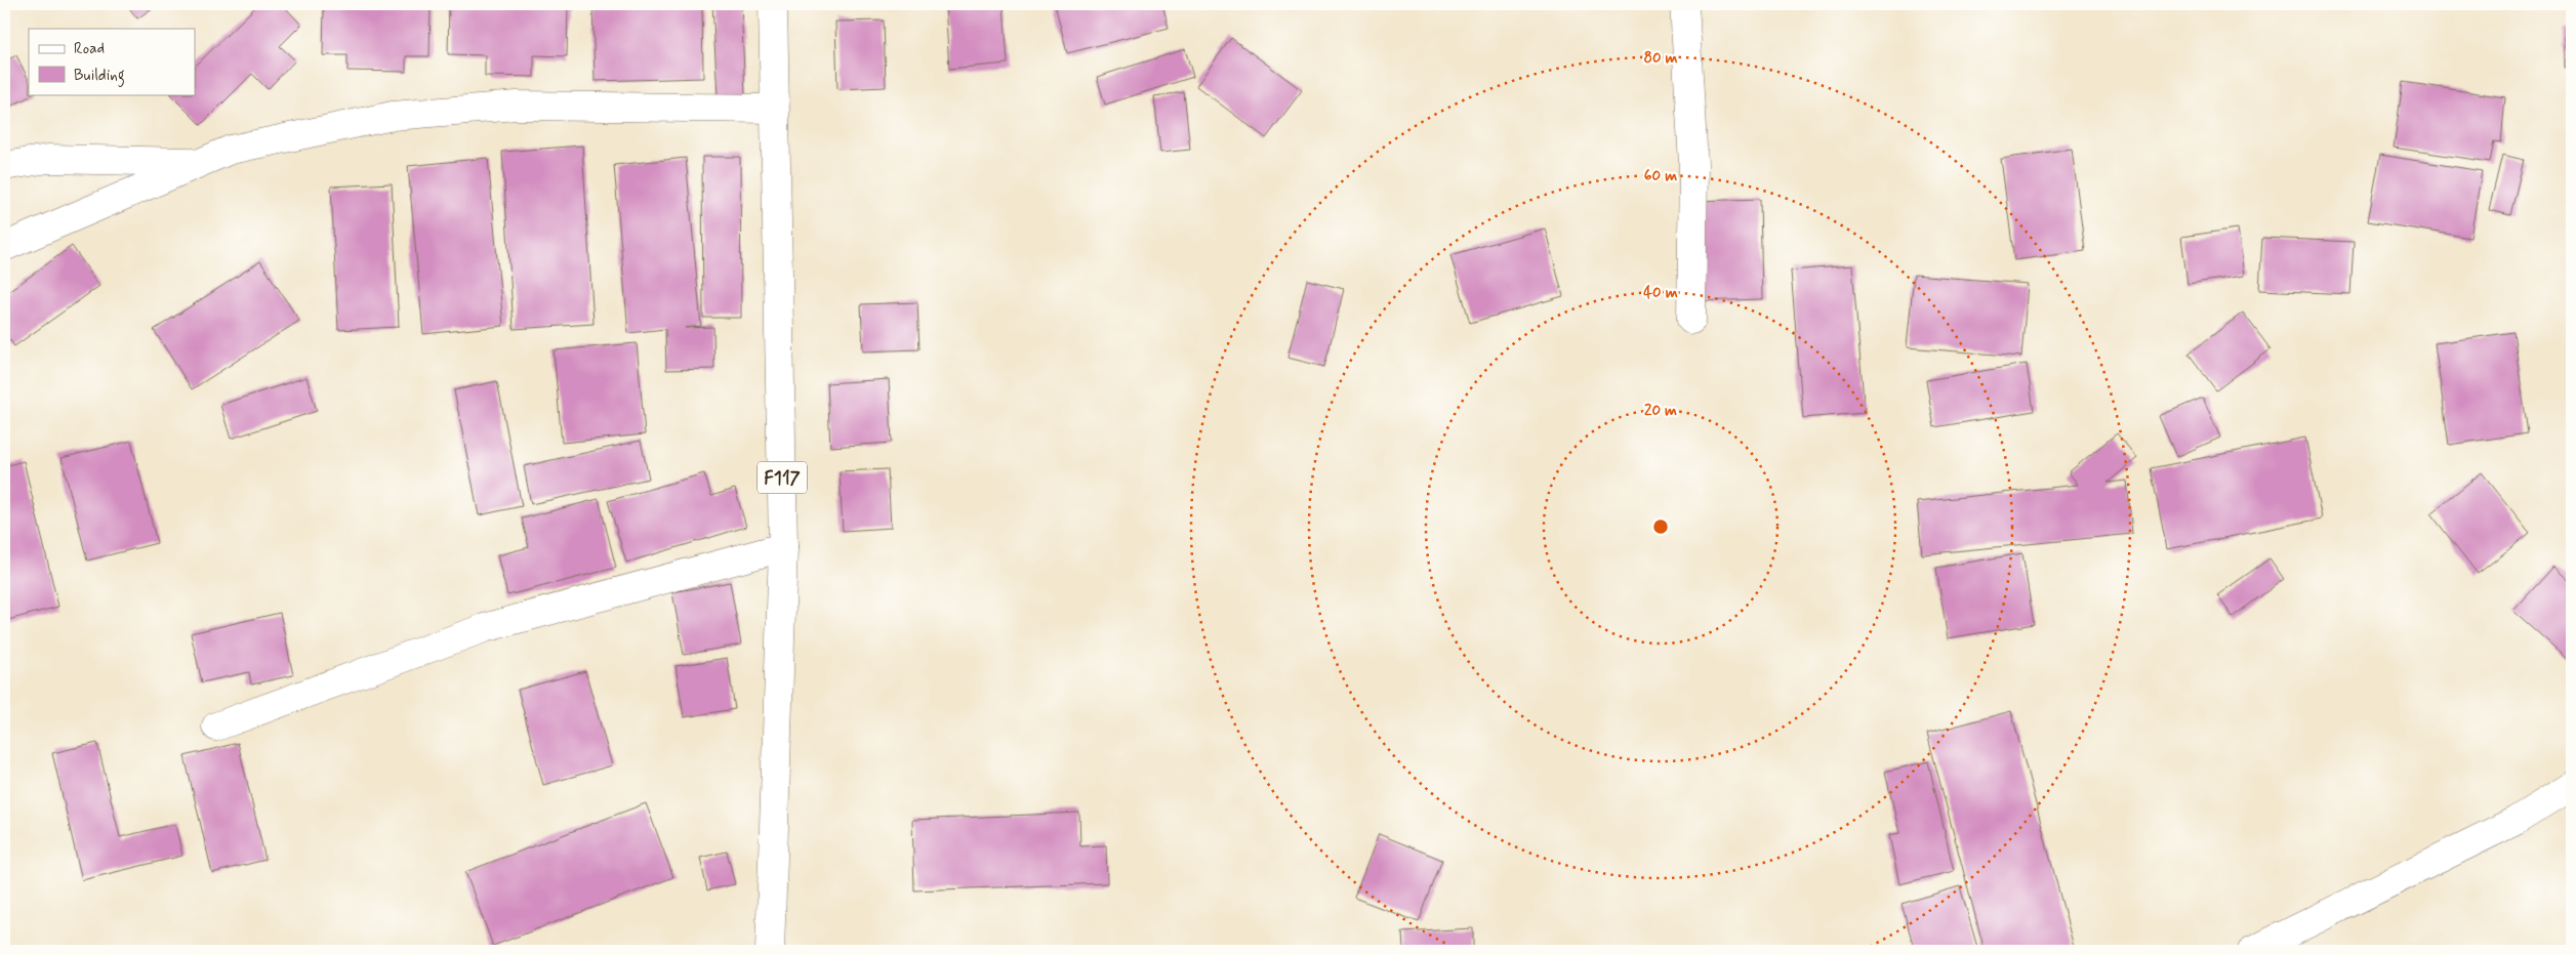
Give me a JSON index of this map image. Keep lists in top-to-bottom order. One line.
{"streets":{"street":["F117"]},"legend":["Road","Building"],"rings":["80 m","60 m","40 m","20 m"]}
